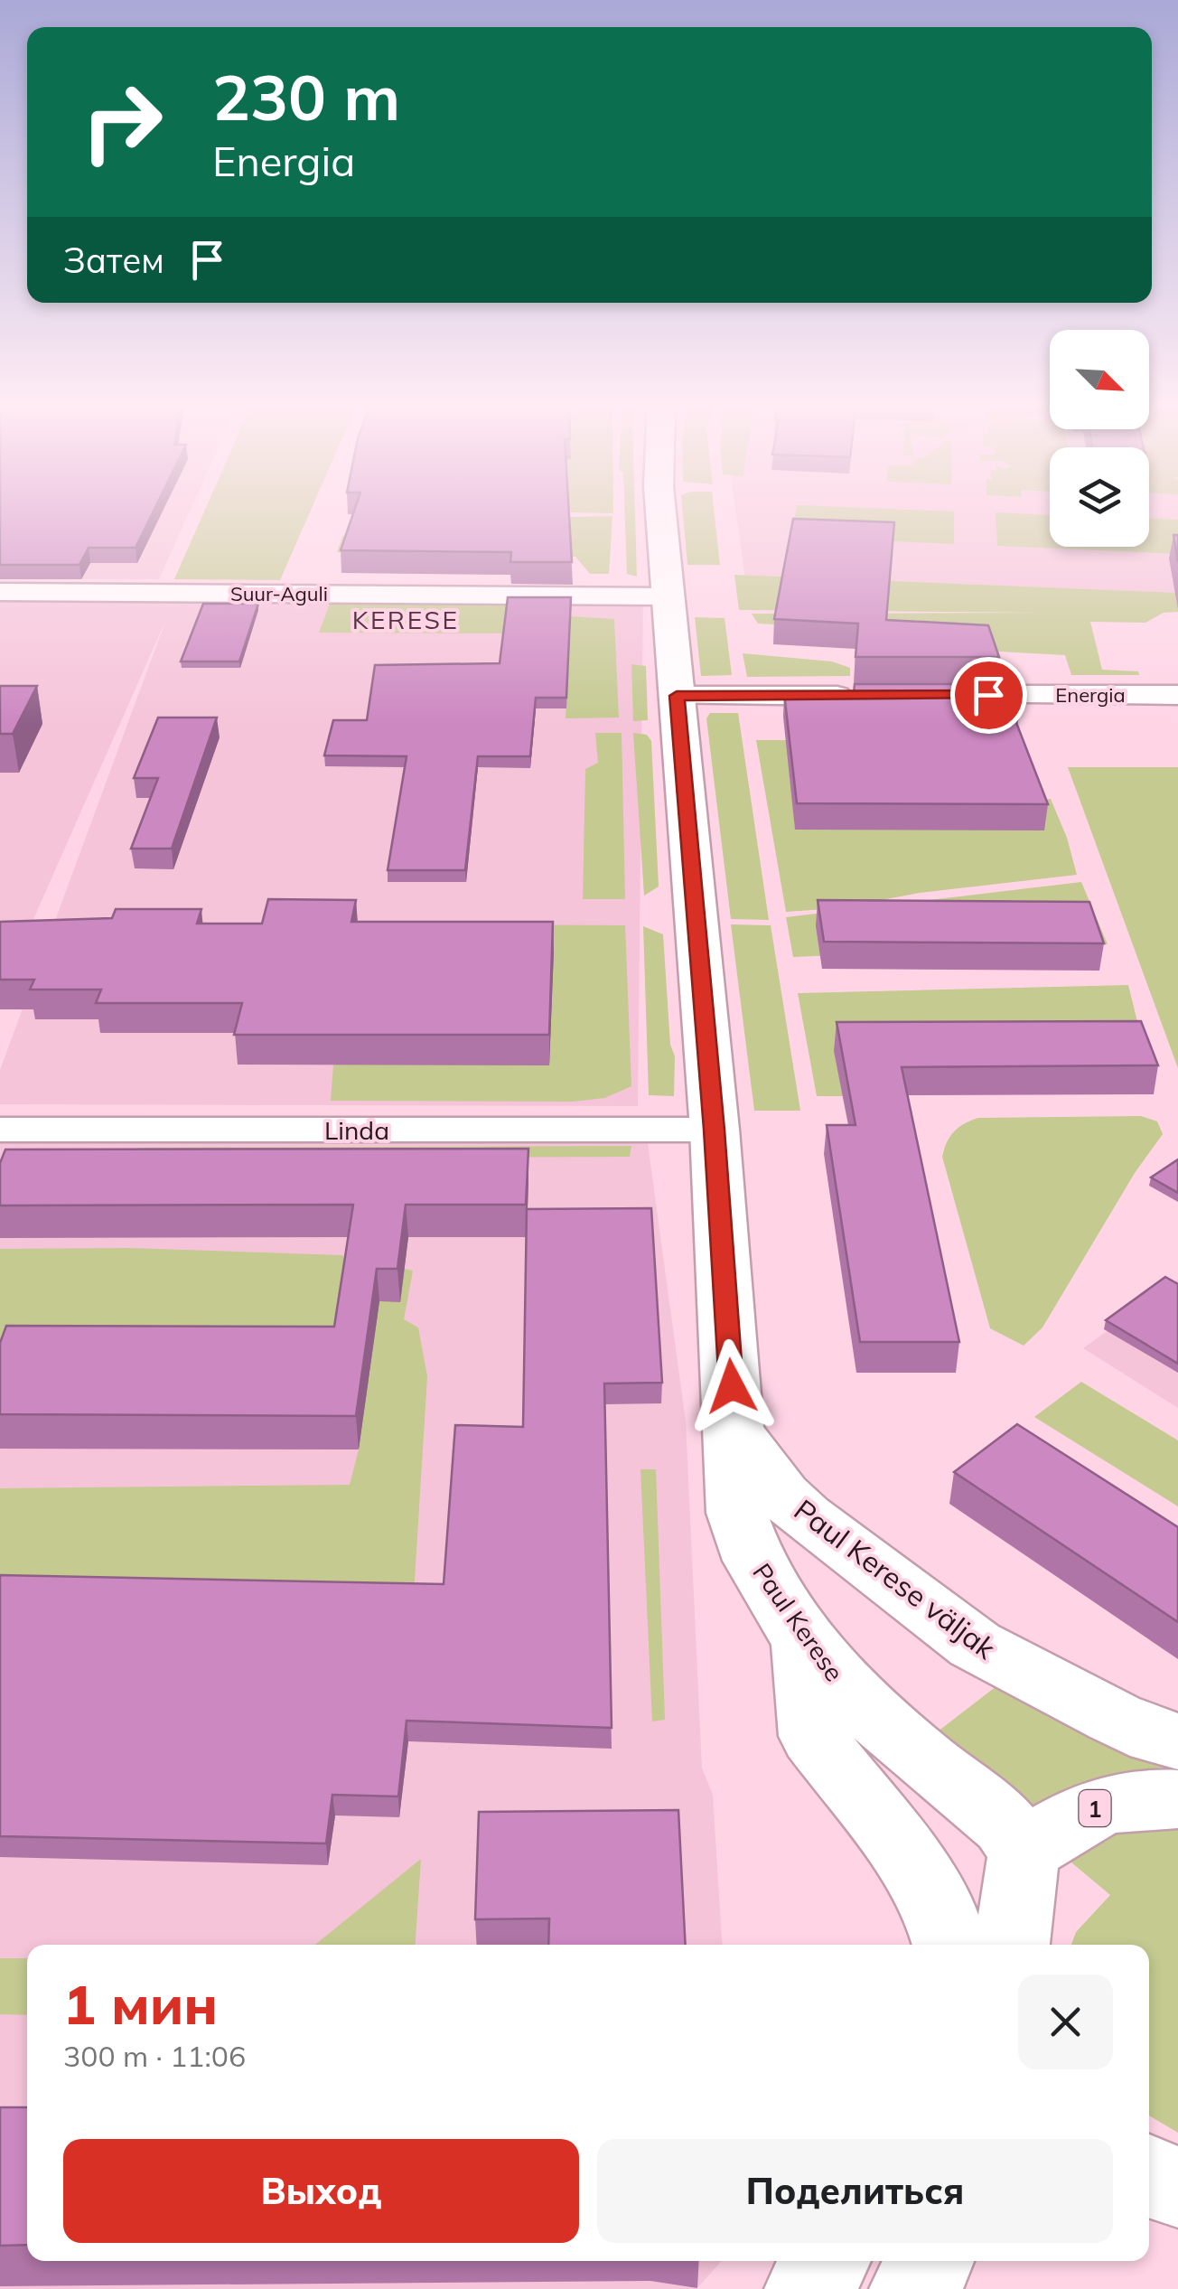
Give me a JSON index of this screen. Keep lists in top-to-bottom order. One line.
{"streets":{"main road":["Paul Kerese väljak","Paul Kerese","1"],"street":["Suur-Aguli","Energia","Linda"]},"crossings":[["Suur-Aguli","Paul Kerese"],["Linda","Paul Kerese"],["Paul Kerese väljak","Paul Kerese"],["Paul Kerese","1"]],"districts":["KERESE"],"north":"bottom right","page":{"turn":["230 m","Energia"],"then":"Затем","heading":["1 мин","300 m · 11:06"],"buttons":["Выход","Поделиться"]}}
